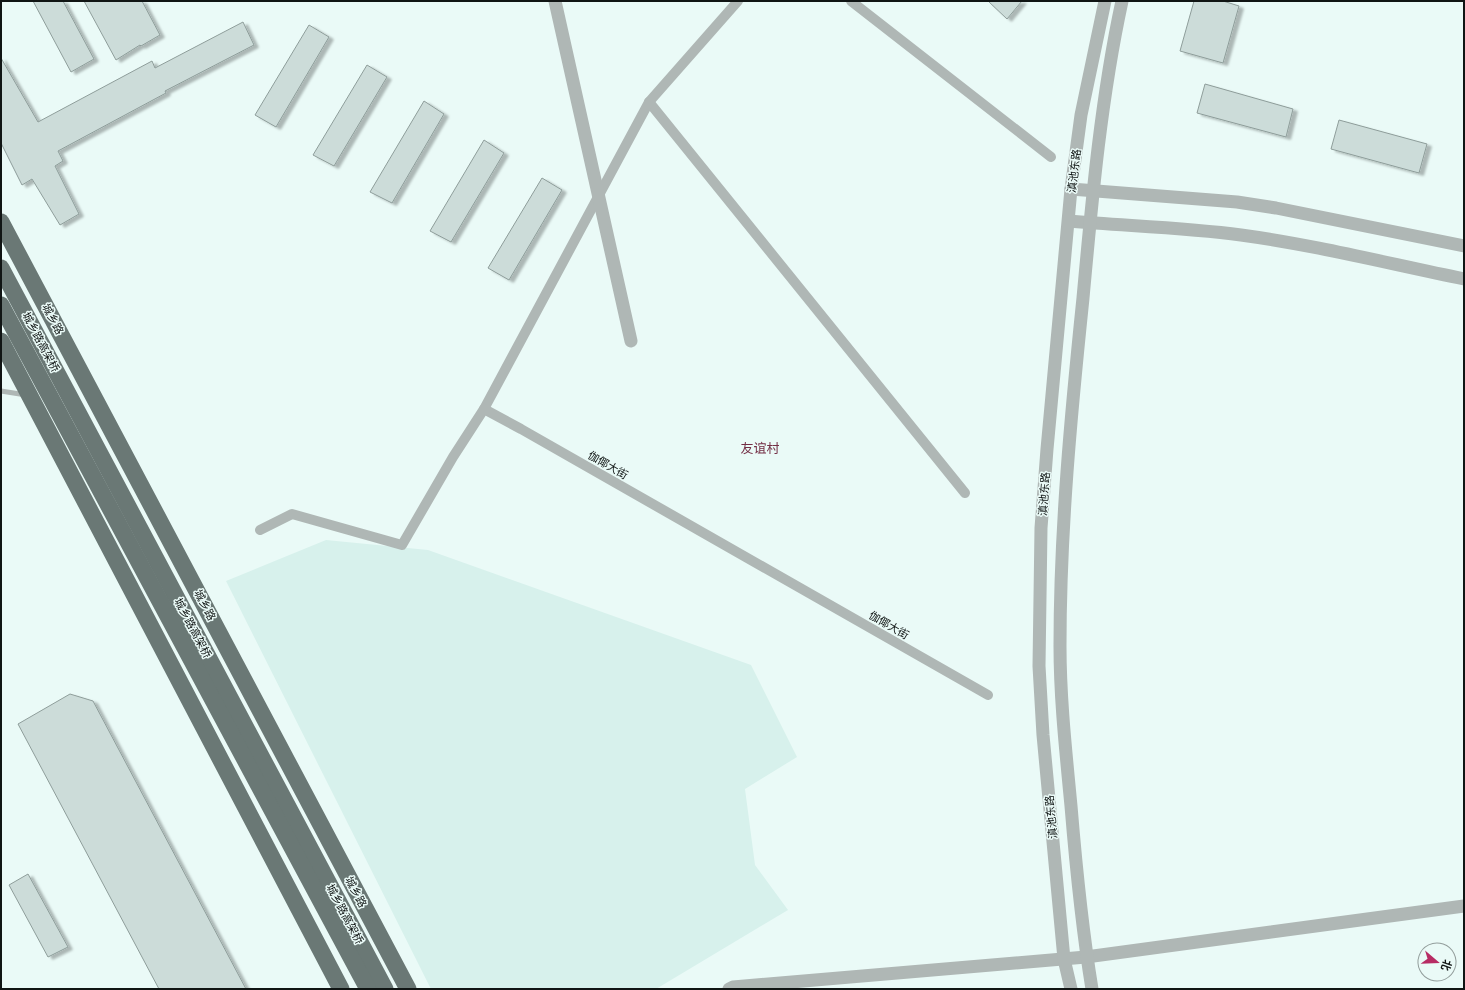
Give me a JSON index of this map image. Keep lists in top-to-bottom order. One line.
{"streets":{"highway":["城乡路","城乡路高架桥"],"street":["滇池东路","伽倻大街"]},"districts":["友谊村"],"north":"right"}
